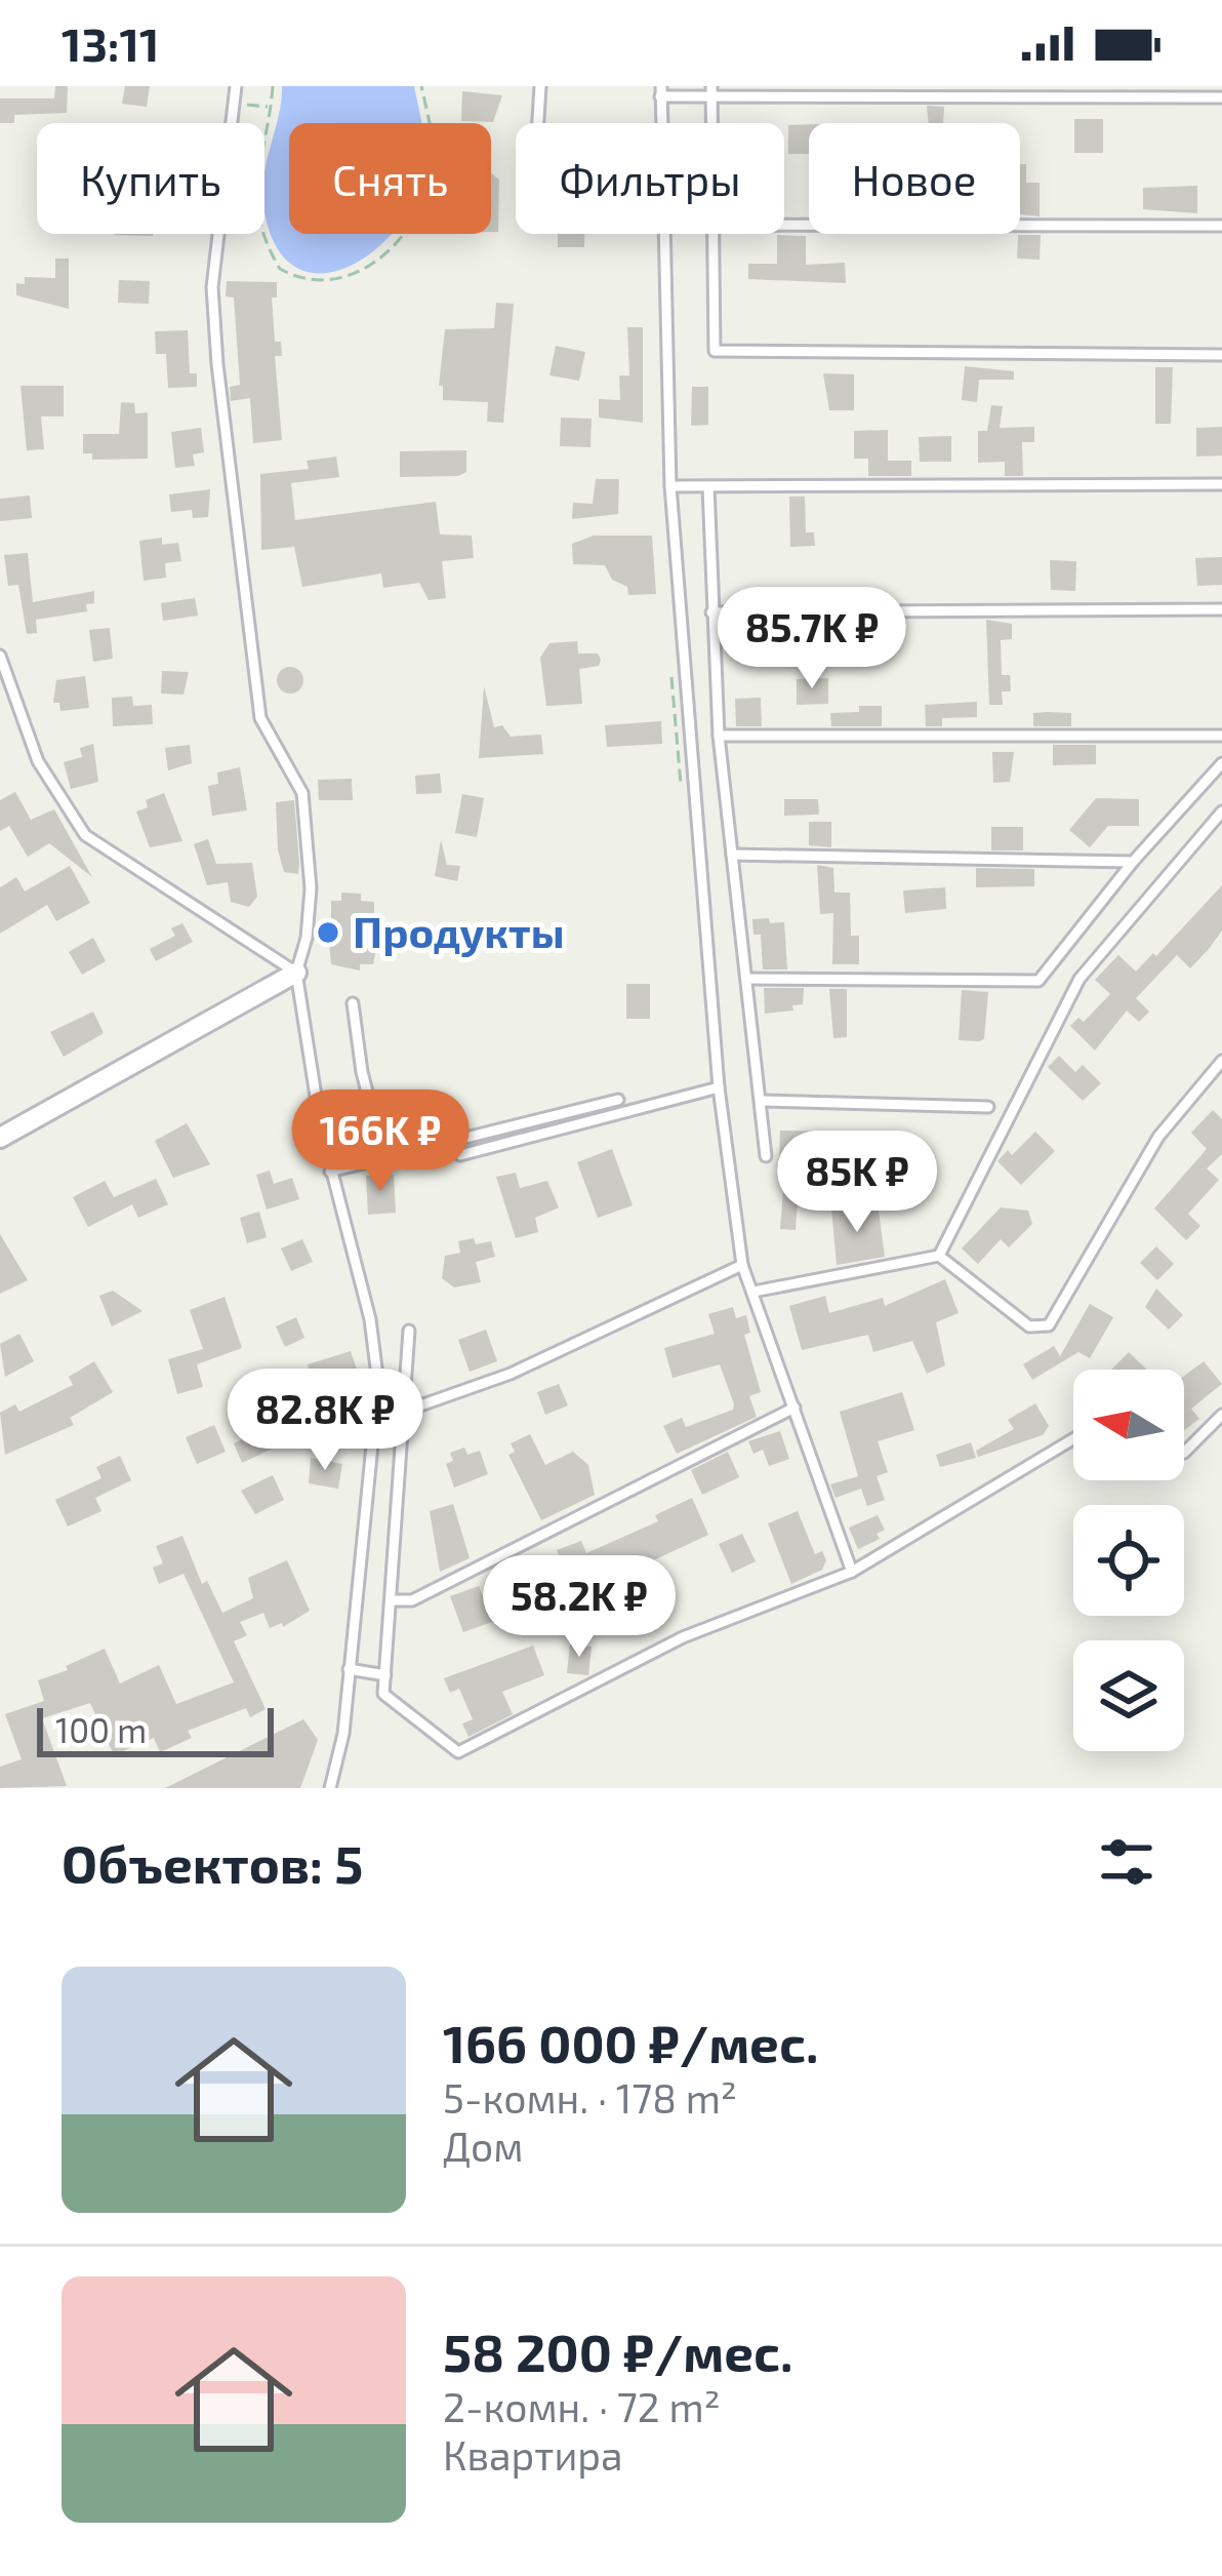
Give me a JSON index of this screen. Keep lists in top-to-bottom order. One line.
{"places":["Продукты"],"scale_bar":"100 m","north":"left","page":{"status":"13:11","chip":["Купить","Снять","Фильтры","Новое"],"price":["85.7K ₽","166K ₽","85K ₽","82.8K ₽","58.2K ₽"],"scale":"100 m","heading":"Объектов: 5","list":[{"name":"166 000 ₽/мес.","note":"5-комн. · 178 m² · Дом"},{"name":"58 200 ₽/мес.","note":"2-комн. · 72 m² · Квартира"}]}}
